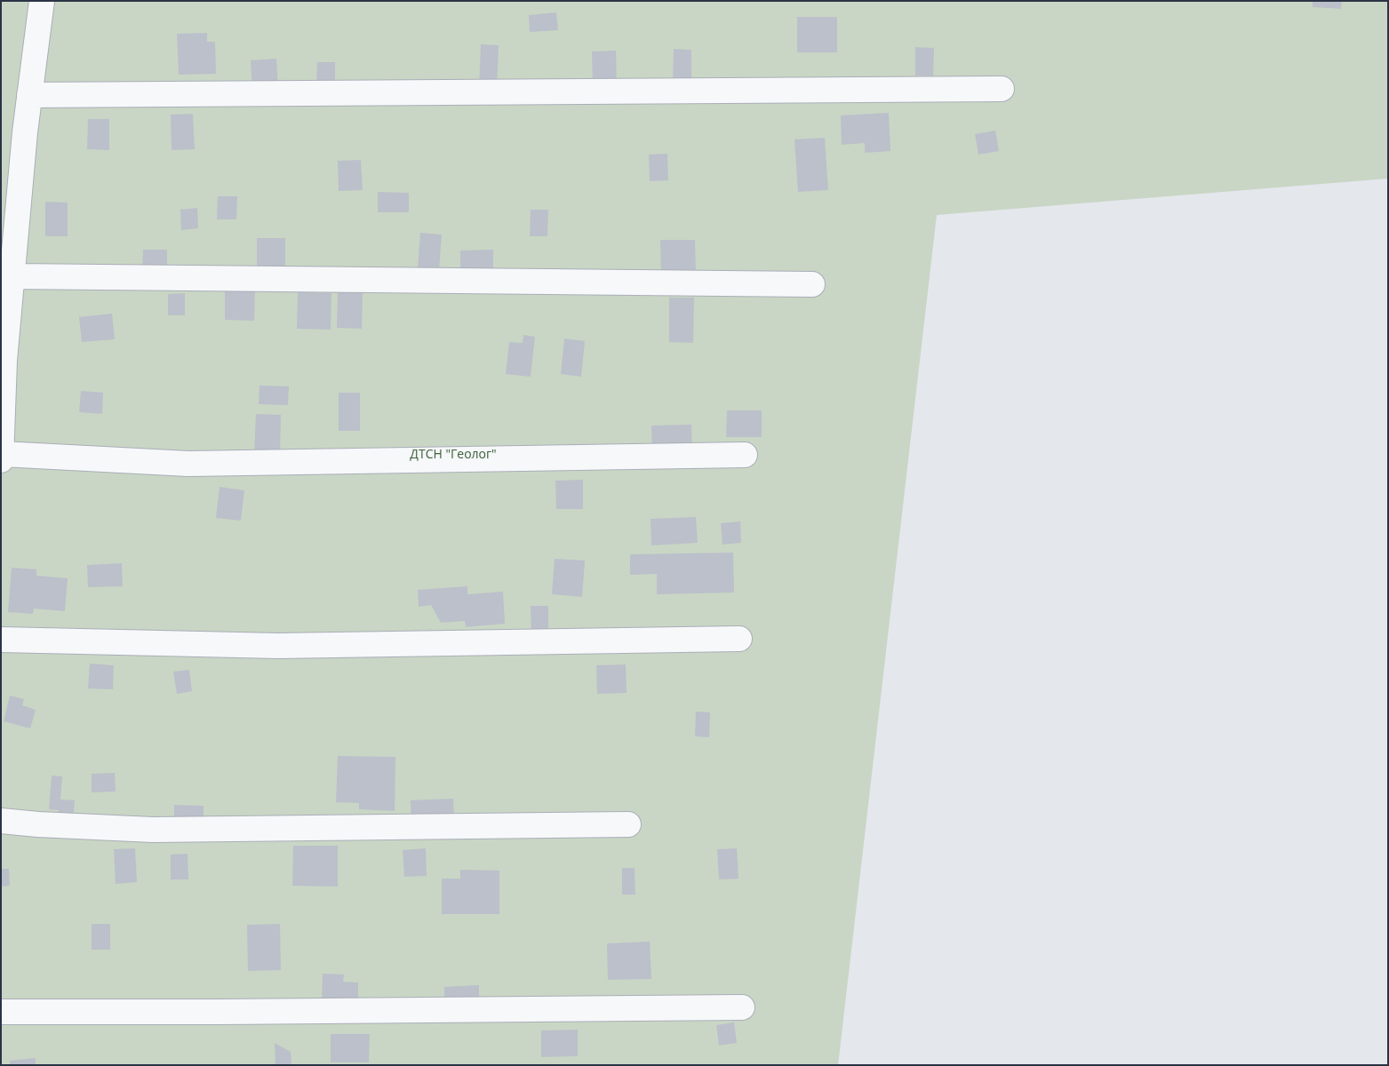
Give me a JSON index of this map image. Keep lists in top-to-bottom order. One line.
{"parks":["ДТСН \"Геолог\""]}
